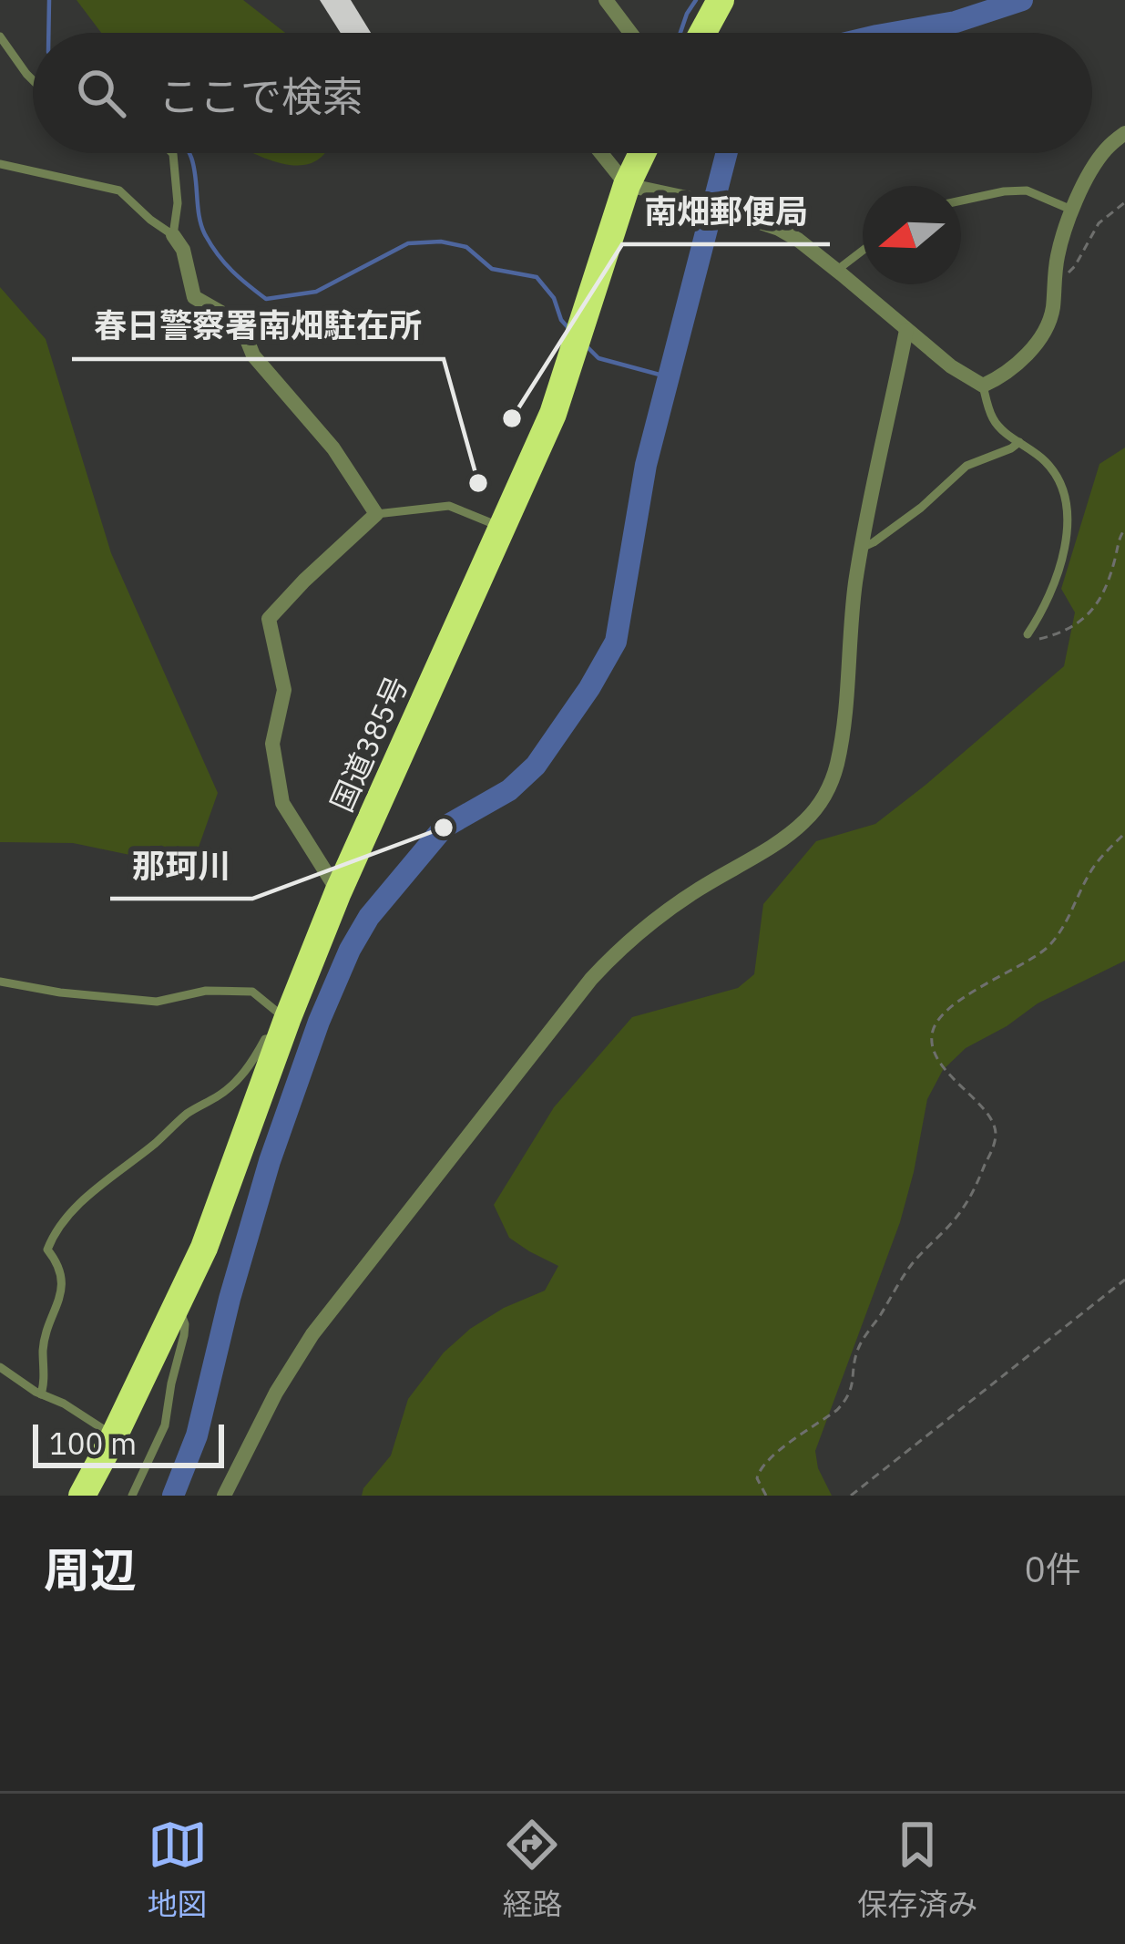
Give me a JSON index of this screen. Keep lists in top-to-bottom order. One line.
{"streets":{"highway":["国道385号"]},"places":["南畑郵便局","春日警察署南畑駐在所","那珂川"],"scale_bar":"100 m","north":"left","page":{"search":"ここで検索","scale":"100 m","heading":["周辺","0件"],"nav":["地図","経路","保存済み"]}}
